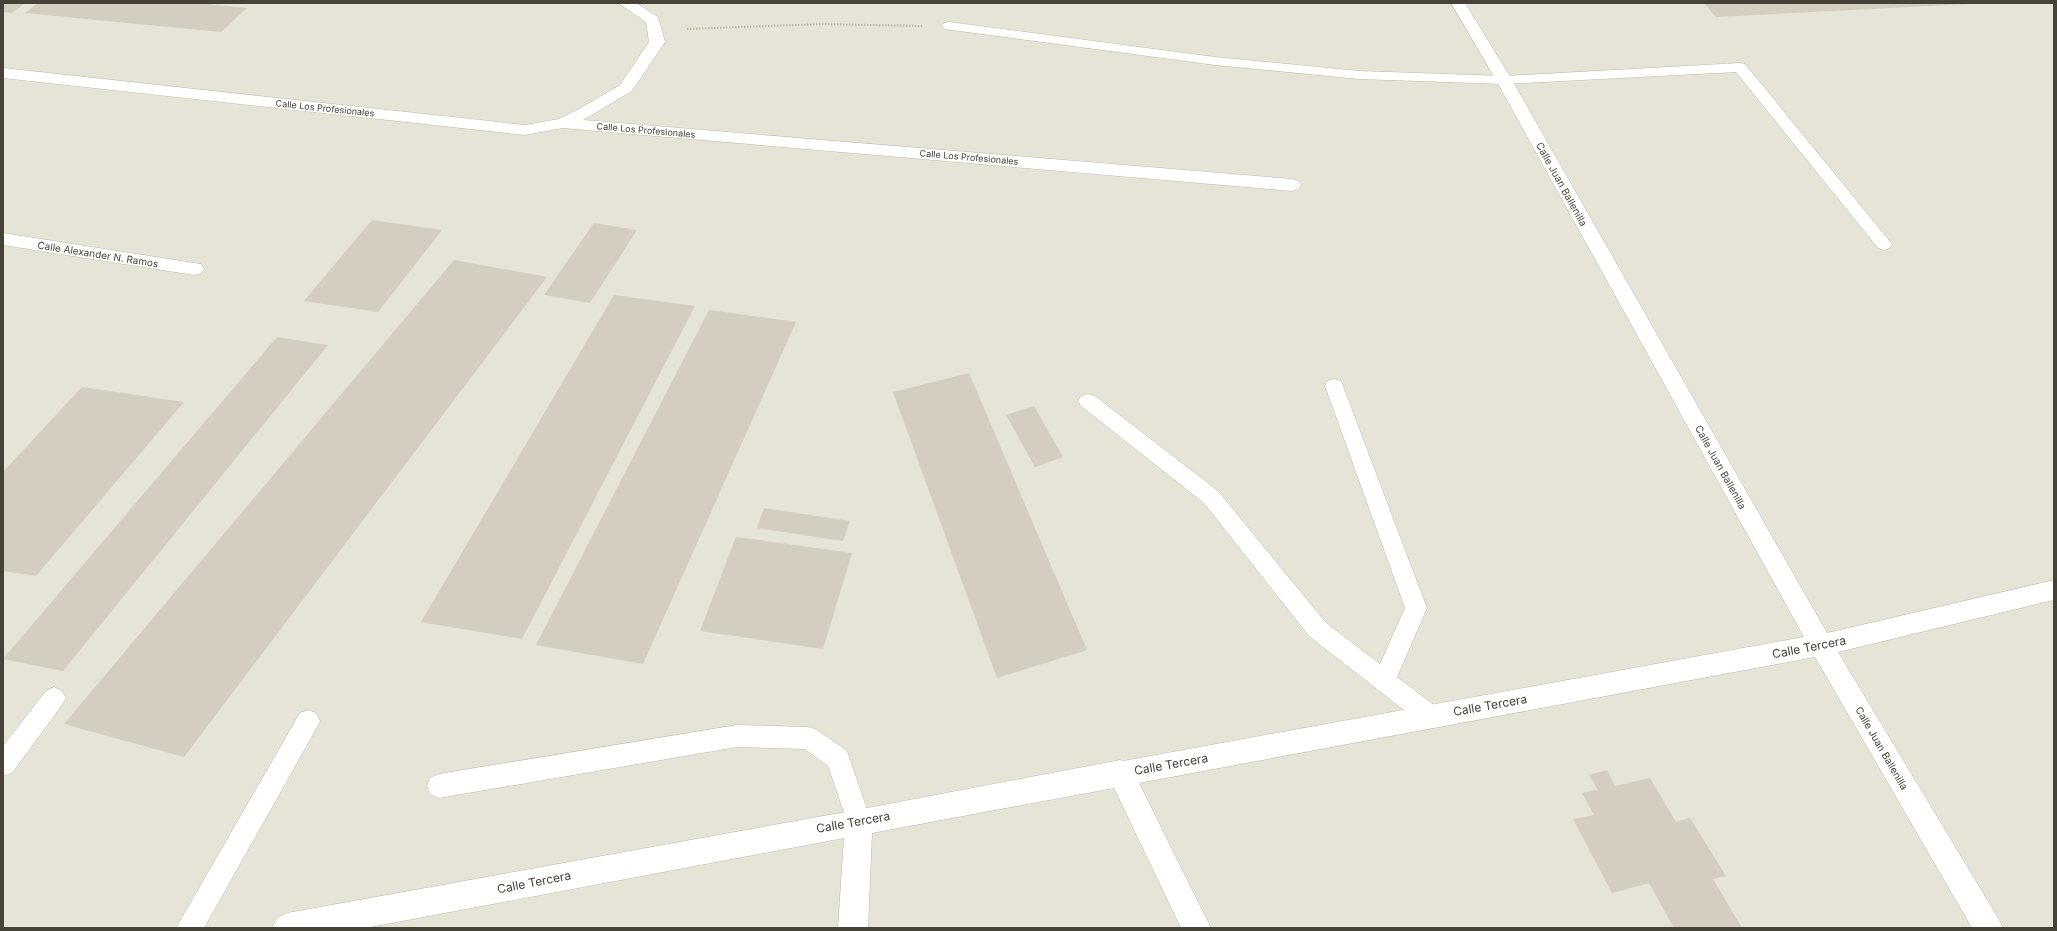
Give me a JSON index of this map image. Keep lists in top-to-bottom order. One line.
{"streets":{"street":["Calle Los Profesionales","Calle Juan Ballenilla","Calle Alexander N. Ramos","Calle Tercera"]},"crossings":[["Calle Juan Ballenilla","Calle Tercera"]]}
